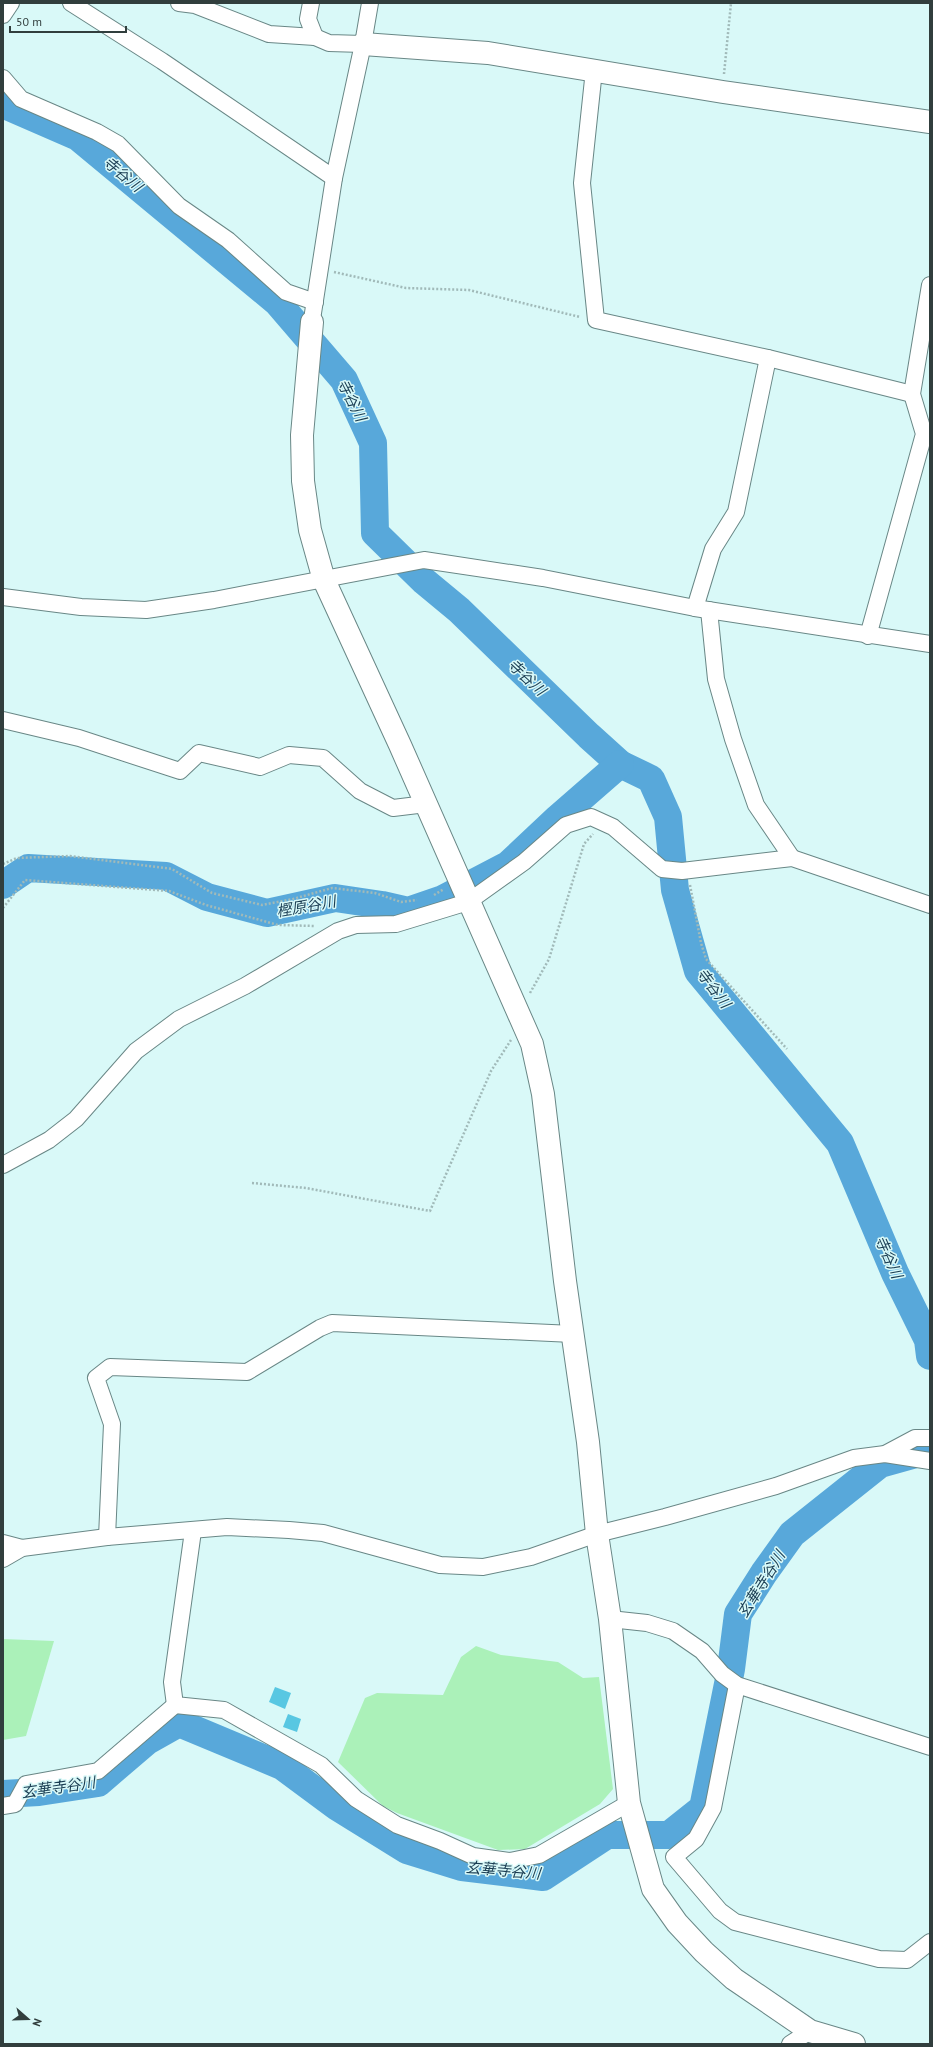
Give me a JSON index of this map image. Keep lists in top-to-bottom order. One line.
{"water":["寺谷川","樫原谷川","玄華寺谷川"],"scale_bar":"50 m","north":"right"}
